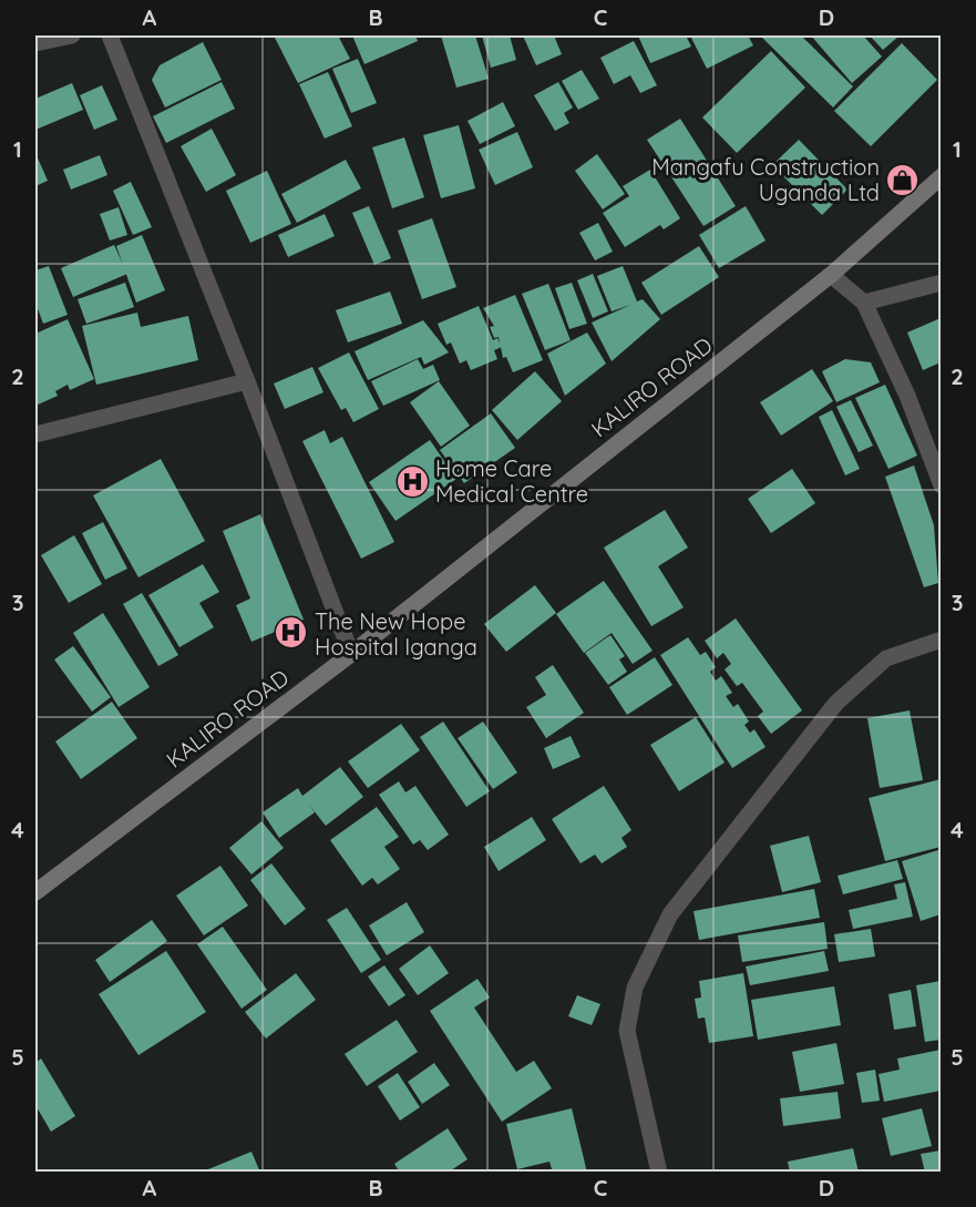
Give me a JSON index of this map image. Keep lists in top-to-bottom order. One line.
{"streets":{"main road":["KALIRO ROAD"]},"places":{"shop":["Mangafu Construction Uganda Ltd"],"hospital":["Home Care Medical Centre","The New Hope Hospital Iganga"]},"grid":{"columns":["A","B","C","D"],"rows":["1","2","3","4","5"]}}
